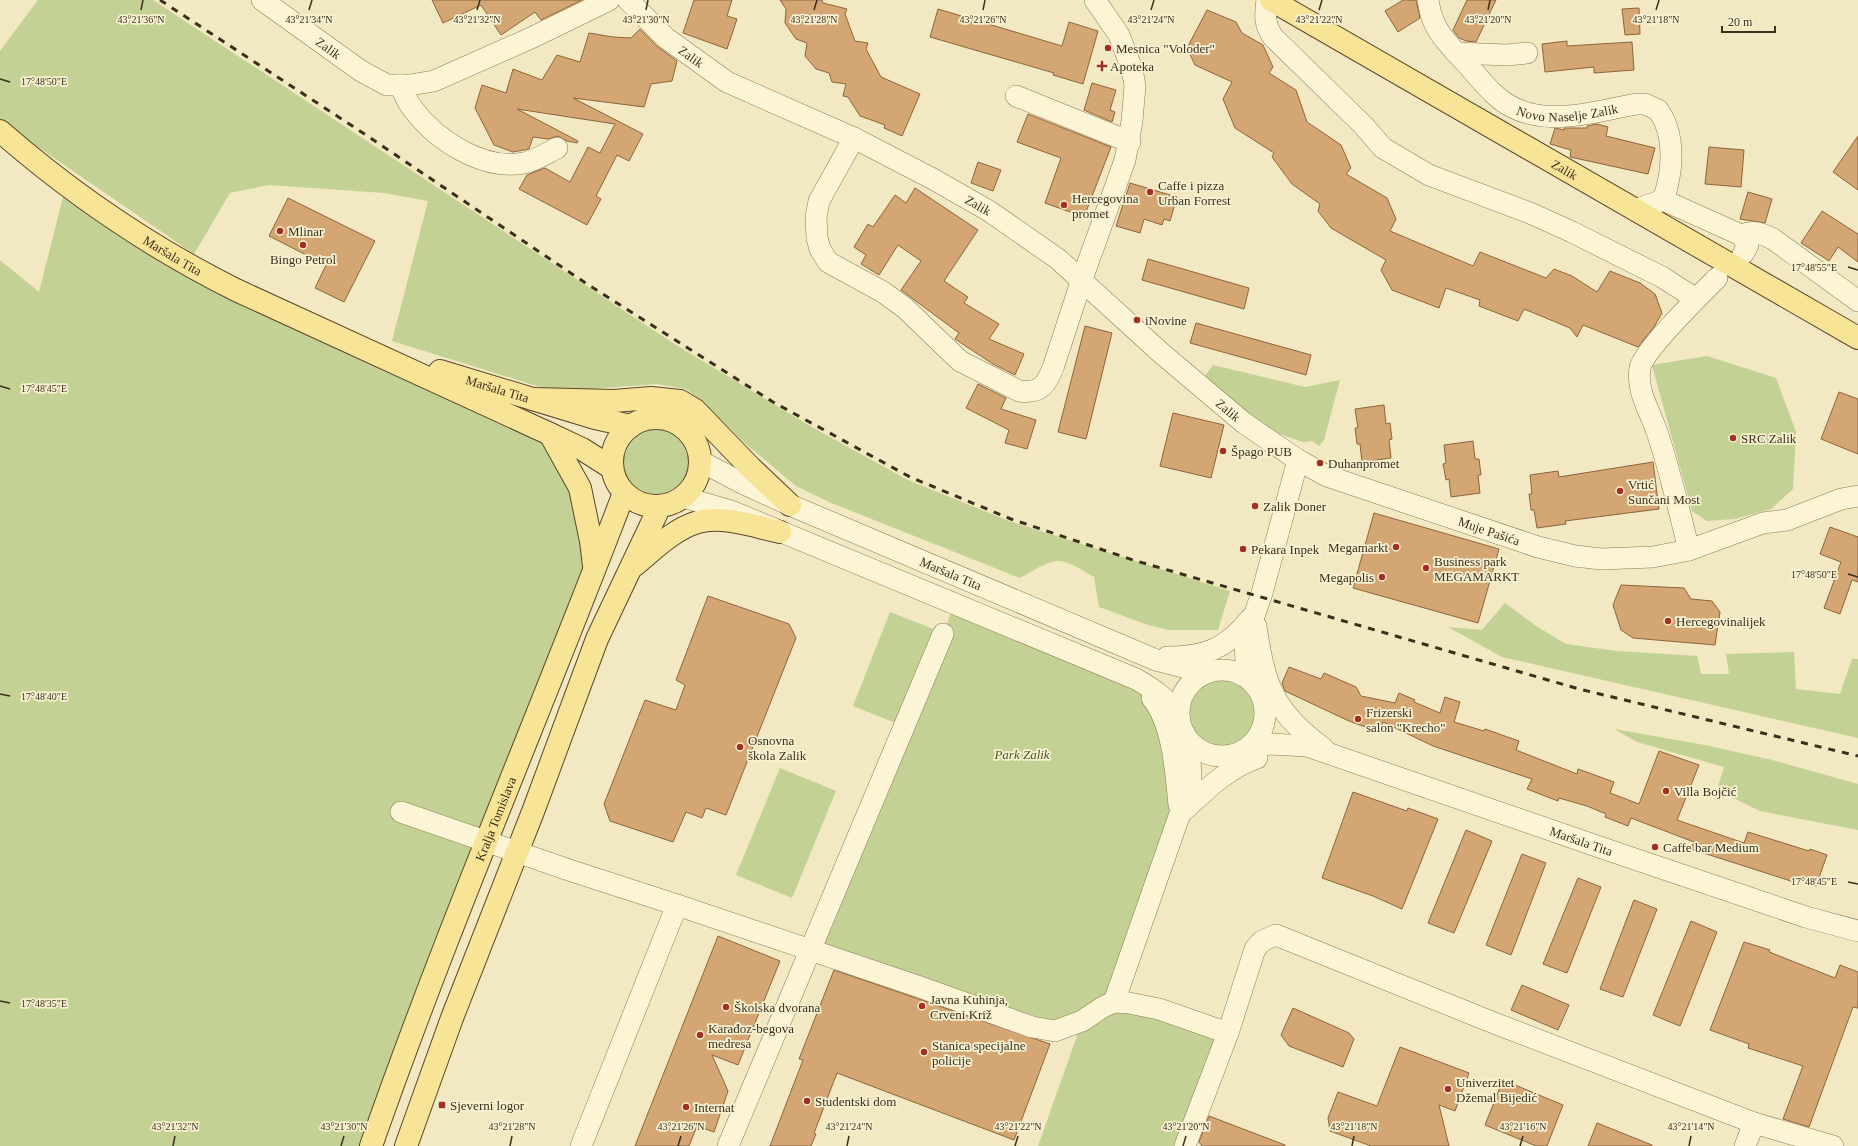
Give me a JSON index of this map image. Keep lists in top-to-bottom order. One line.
{"streets":{"main road":["Zalik","Maršala Tita","Kralja Tomislava"],"street":["Novo Naselje Zalik","Muje Pašića"]},"crossings":[["Zalik","Muje Pašića"],["Maršala Tita","Kralja Tomislava"]],"parks":["Park Zalik"],"places":{"other":["Mesnica \"Voloder\"","Caffe i pizza Urban Forrest","Hercegovina promet","Mlinar","Bingo Petrol","iNovine","SRC Zalik","Špago PUB","Duhanpromet","Vrtić Sunčani Most","Zalik Doner","Megamarkt","Pekara Inpek","Business park MEGAMARKT","Megapolis","Hercegovinalijek","Frizerski salon \"Krecho\"","Osnovna škola Zalik","Villa Bojčić","Caffe bar Medium","Javna Kuhinja, Crveni Križ","Školska dvorana","Karađoz-begova medresa","Stanica specijalne policije","Univerzitet Džemal Bijedić","Studentski dom","Internat"],"health":["Apoteka"],"transit":["Sjeverni logor"]},"scale_bar":"20 m","coordinates":["43°21'36\"N","43°21'34\"N","43°21'32\"N","43°21'30\"N","43°21'28\"N","43°21'26\"N","43°21'24\"N","43°21'22\"N","43°21'20\"N","43°21'18\"N","17°48'50\"E","17°48'55\"E","17°48'45\"E","17°48'40\"E","17°48'35\"E","43°21'16\"N","43°21'14\"N"]}
